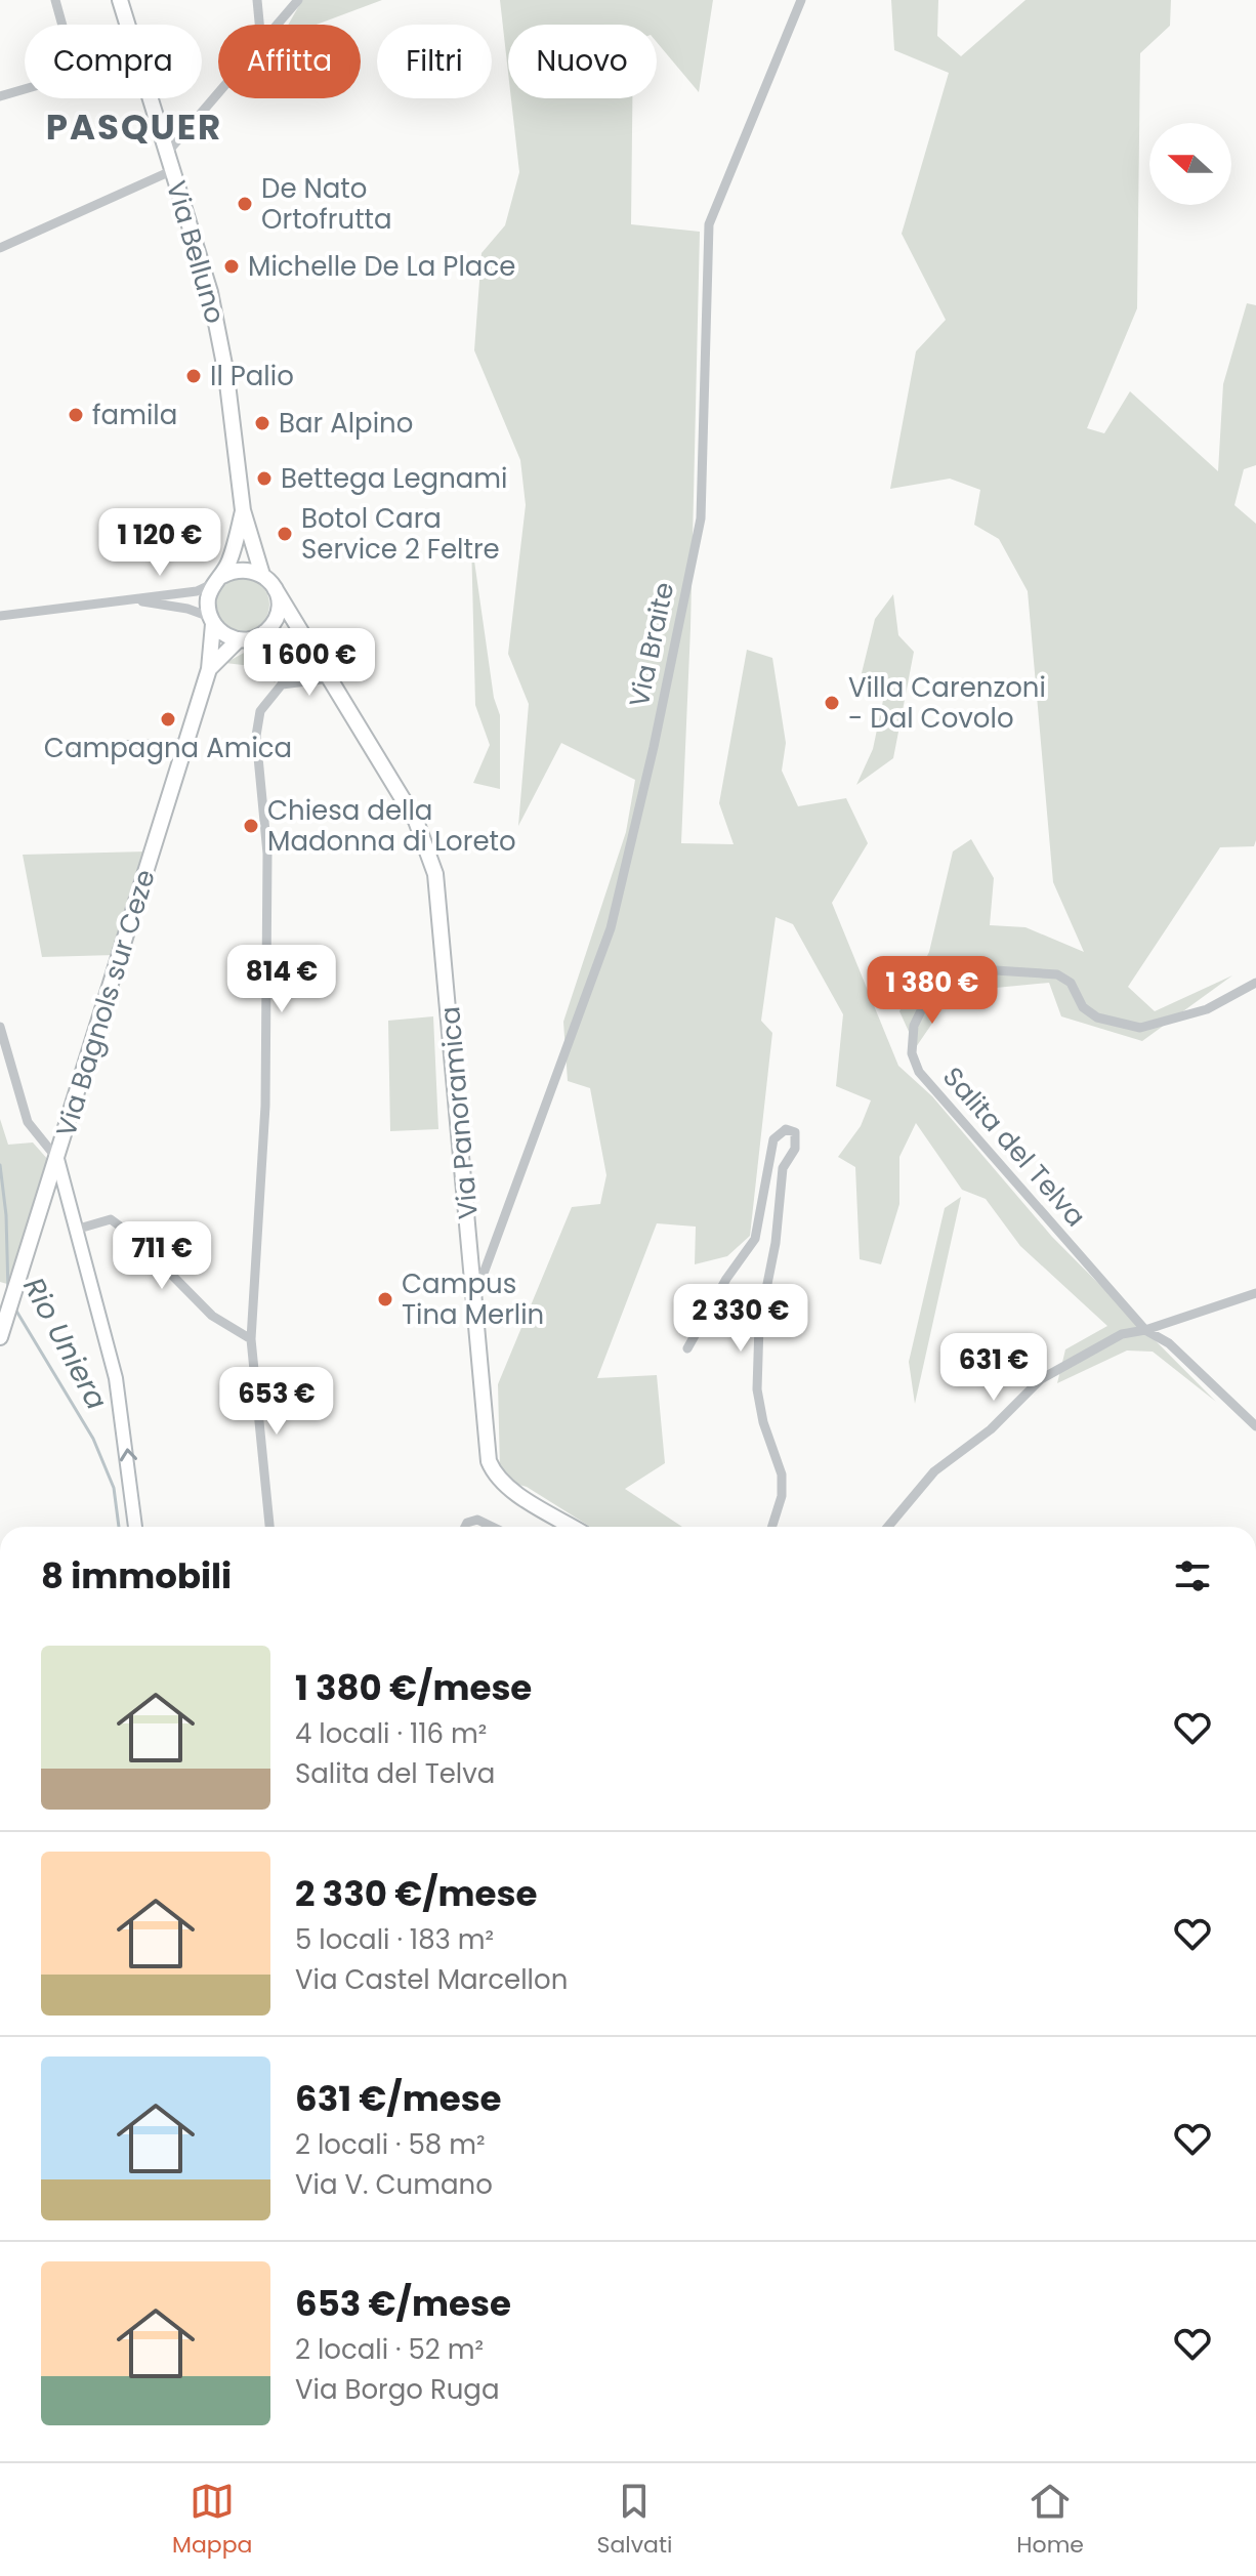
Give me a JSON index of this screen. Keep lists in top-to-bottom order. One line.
{"streets":{"main road":["Via Belluno","Via Bagnols sur Ceze","Via Panoramica"],"street":["Via Braite","Salita del Telva"]},"crossings":[["Via Belluno","Via Bagnols sur Ceze"],["Via Belluno","Via Panoramica"],["Via Braite","Via Panoramica"],["Via Bagnols sur Ceze","Via Panoramica"]],"districts":["PASQUER"],"water":["Rio Uniera"],"places":["De Nato Ortofrutta","Michelle De La Place","Il Palio","famila","Bar Alpino","Bettega Legnami","Botol Cara Service 2 Feltre","Villa Carenzoni - Dal Covolo","Campagna Amica","Chiesa della Madonna di Loreto","Campus Tina Merlin"],"north":"left","page":{"chip":["Compra","Affitta","Filtri","Nuovo"],"price":["1 120 €","1 600 €","814 €","1 380 €","711 €","2 330 €","631 €","653 €"],"heading":"8 immobili","list":[{"name":"1 380 €/mese","note":"4 locali · 116 m² · Salita del Telva"},{"name":"2 330 €/mese","note":"5 locali · 183 m² · Via Castel Marcellon"},{"name":"631 €/mese","note":"2 locali · 58 m² · Via V. Cumano"},{"name":"653 €/mese","note":"2 locali · 52 m² · Via Borgo Ruga"}],"tabs":["Mappa","Salvati","Home"]}}
